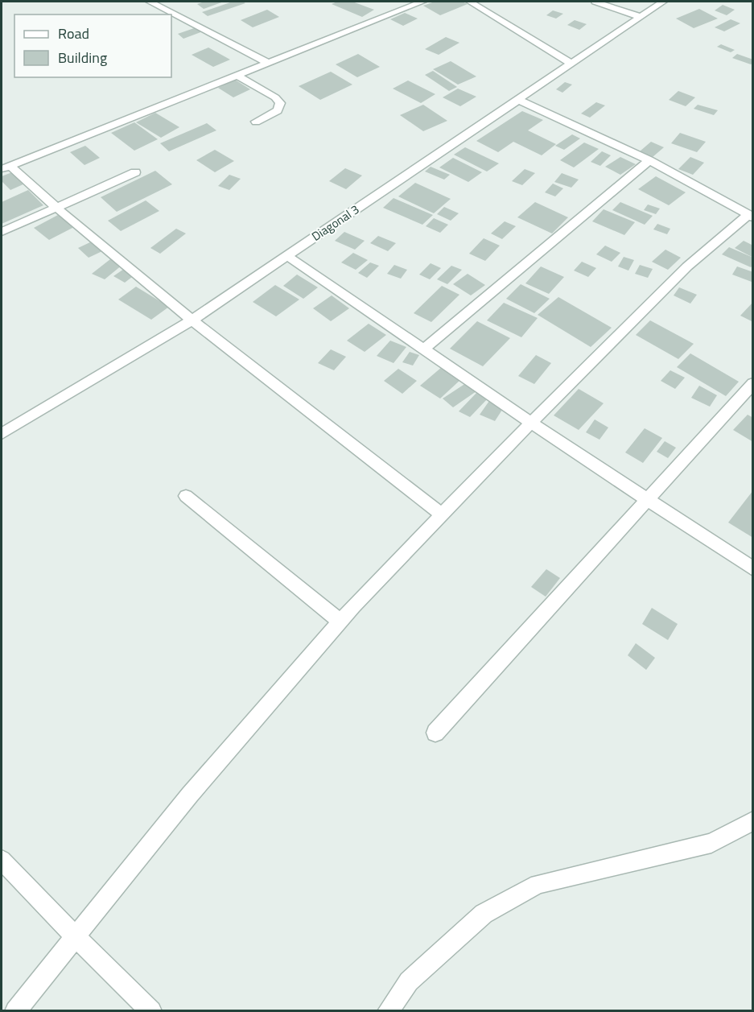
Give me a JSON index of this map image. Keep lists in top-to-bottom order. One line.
{"streets":{"street":["Diagonal 3"]},"legend":["Road","Building"]}
